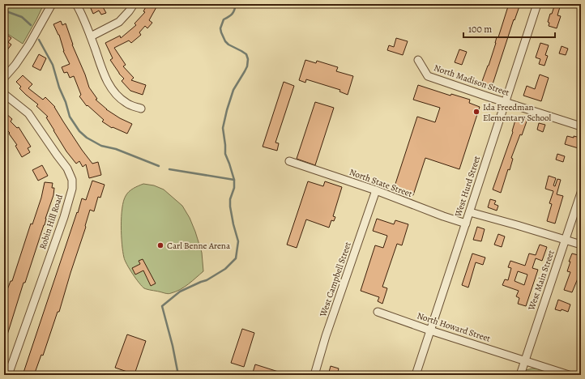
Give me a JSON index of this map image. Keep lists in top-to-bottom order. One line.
{"streets":{"street":["North Madison Street","North State Street","West Hurd Street","Robin Hill Road","West Campbell Street","West Main Street","North Howard Street"]},"crossings":[["North Madison Street","West Hurd Street"],["North State Street","West Hurd Street"],["North State Street","West Campbell Street"],["West Hurd Street","North Howard Street"],["West Main Street","North Howard Street"]],"places":["Ida Freedman Elementary School","Carl Benne Arena"],"scale_bar":"100 m"}
